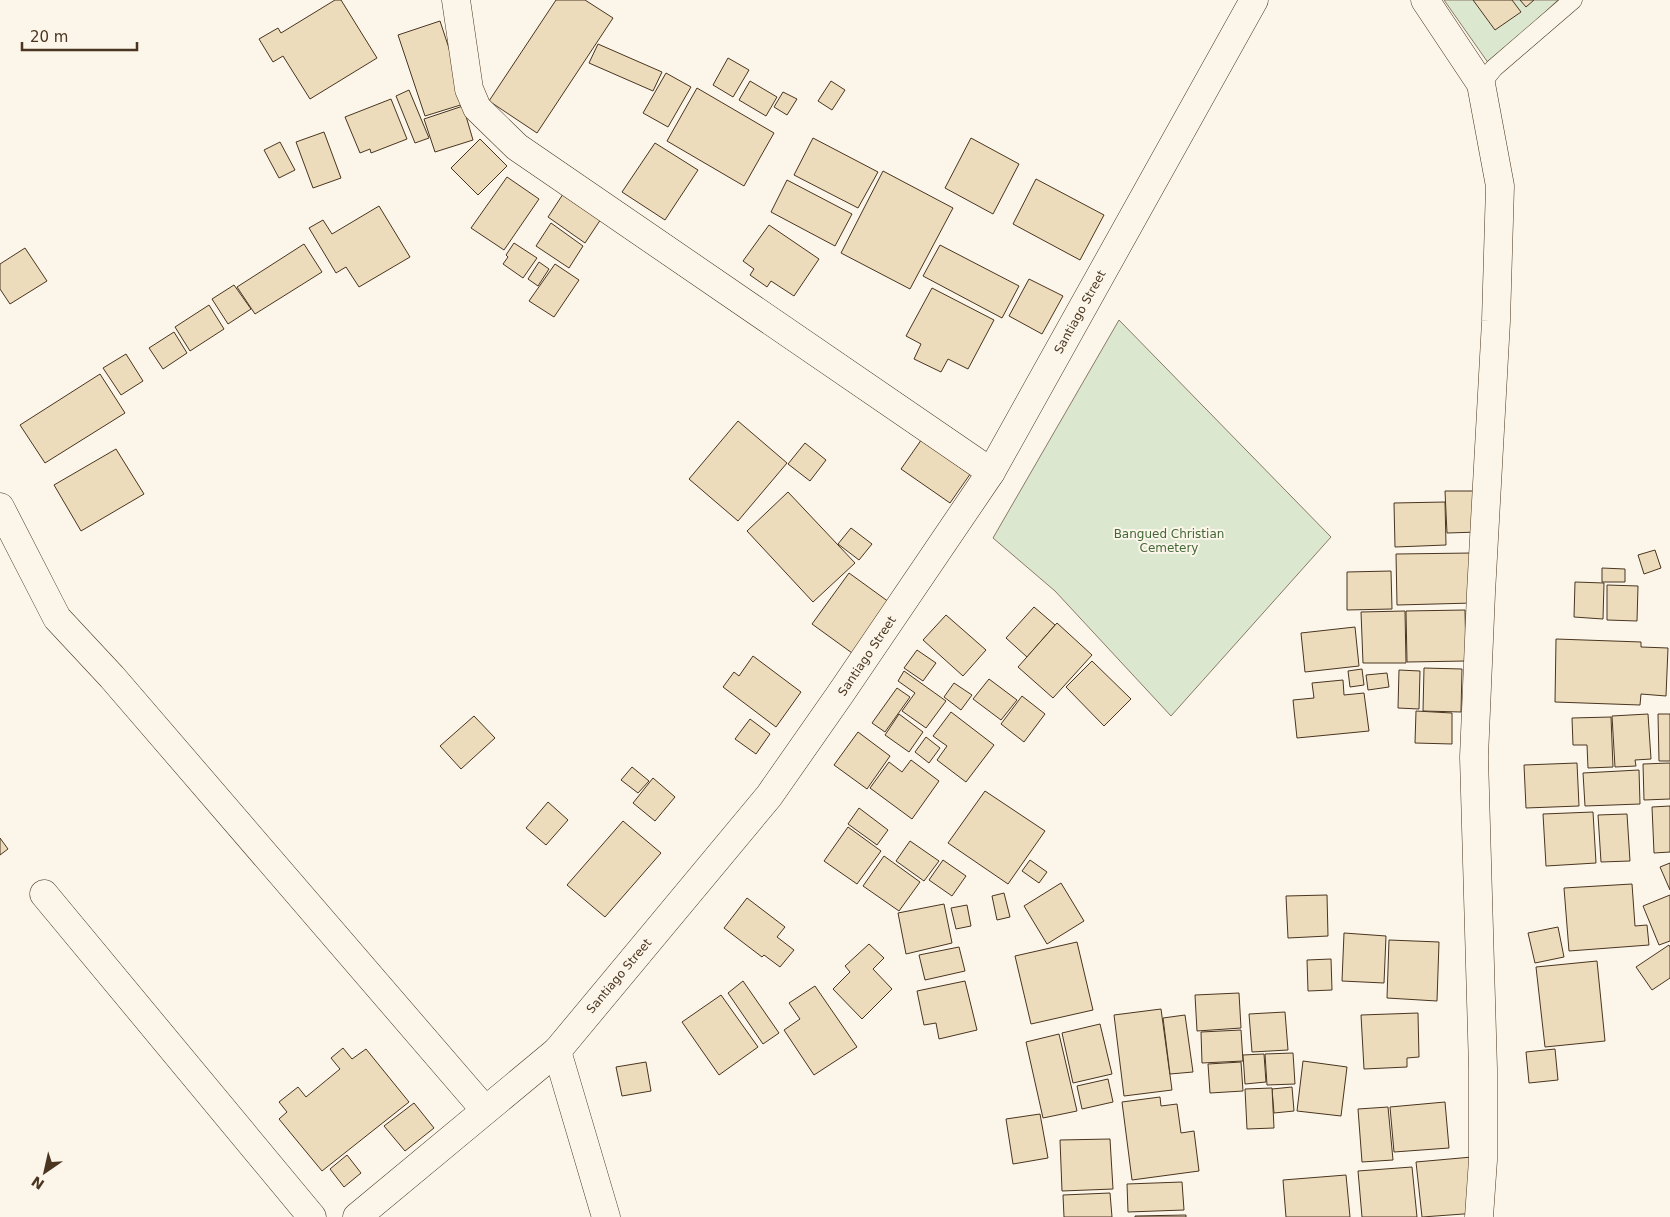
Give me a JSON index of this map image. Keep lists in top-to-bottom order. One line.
{"streets":{"street":["Santiago Street"]},"parks":["Bangued Christian Cemetery"],"scale_bar":"20 m","north":"bottom left"}
